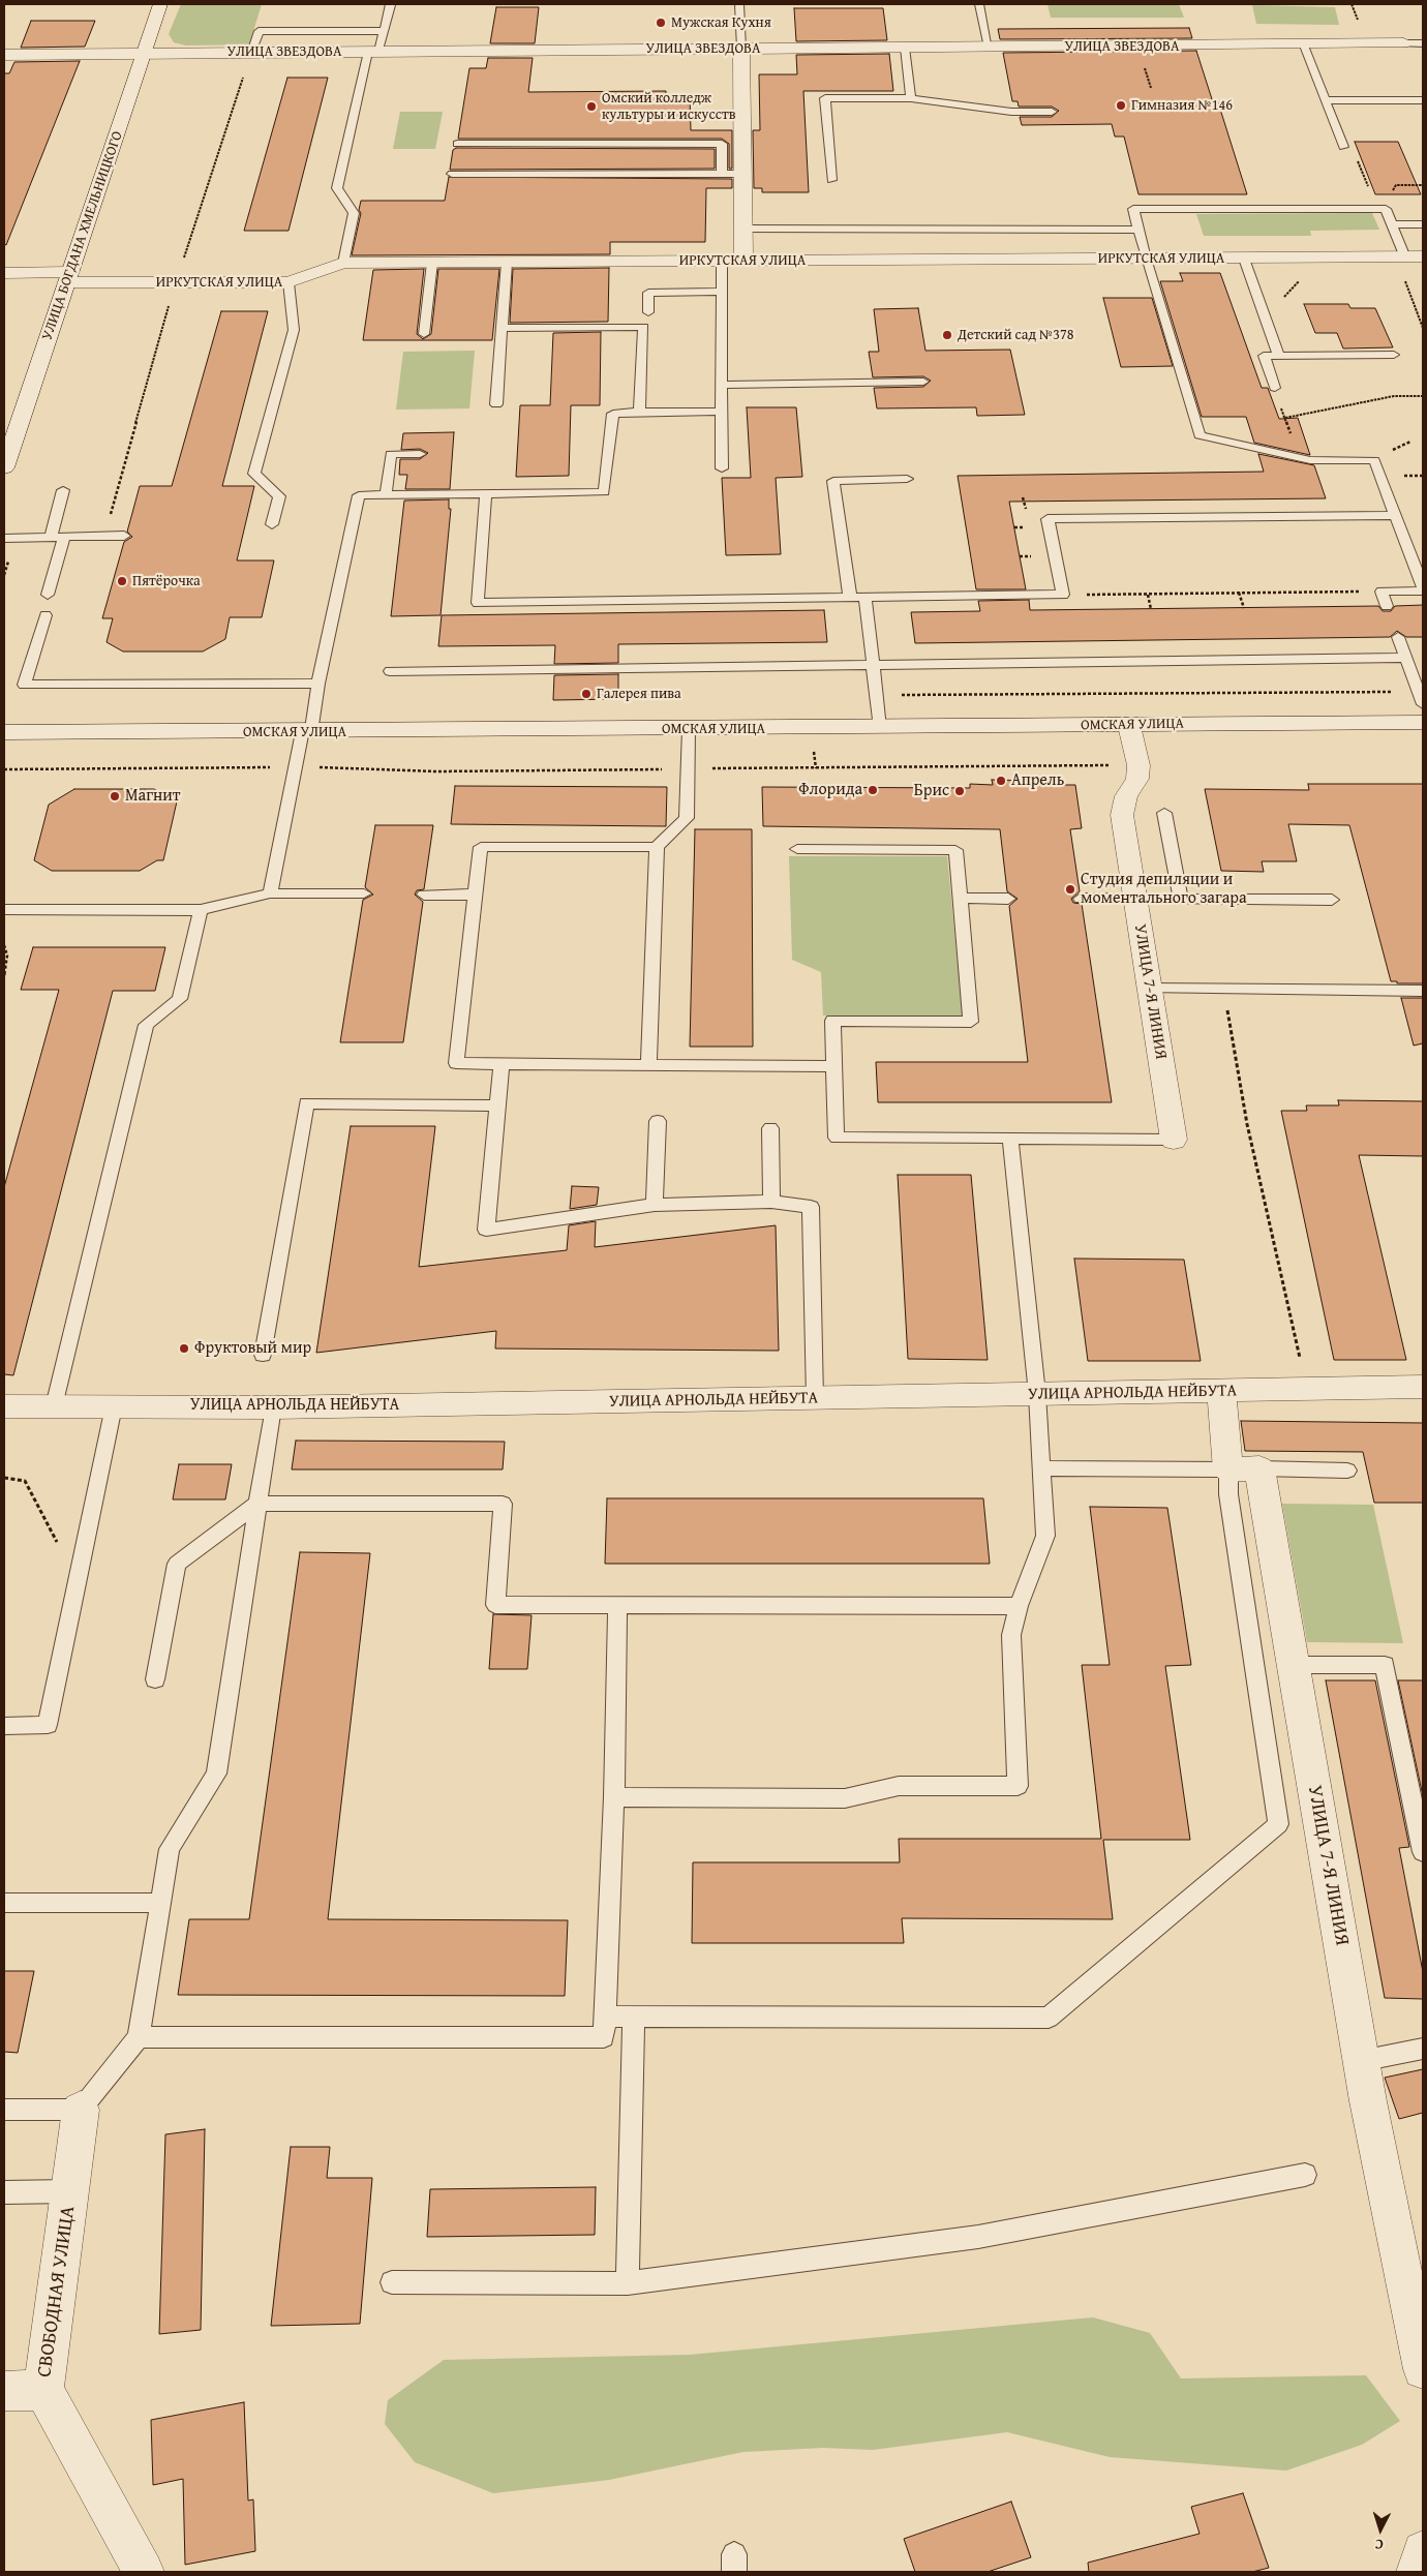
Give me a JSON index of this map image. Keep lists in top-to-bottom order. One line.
{"streets":{"street":["УЛИЦА ЗВЕЗДОВА","УЛИЦА БОГДАНА ХМЕЛЬНИЦКОГО","ИРКУТСКАЯ УЛИЦА","ОМСКАЯ УЛИЦА","УЛИЦА 7-Я ЛИНИЯ","УЛИЦА АРНОЛЬДА НЕЙБУТА","СВОБОДНАЯ УЛИЦА"]},"crossings":[["УЛИЦА ЗВЕЗДОВА","УЛИЦА БОГДАНА ХМЕЛЬНИЦКОГО"],["УЛИЦА БОГДАНА ХМЕЛЬНИЦКОГО","ИРКУТСКАЯ УЛИЦА"],["УЛИЦА 7-Я ЛИНИЯ","УЛИЦА АРНОЛЬДА НЕЙБУТА"]],"places":["Мужская Кухня","Гимназия №146","Омский колледж культуры и искусств","Детский сад №378","Пятёрочка","Галерея пива","Апрель","Флорида","Брис","Магнит","Студия депиляции и моментального загара","Фруктовый мир"],"north":"bottom"}
